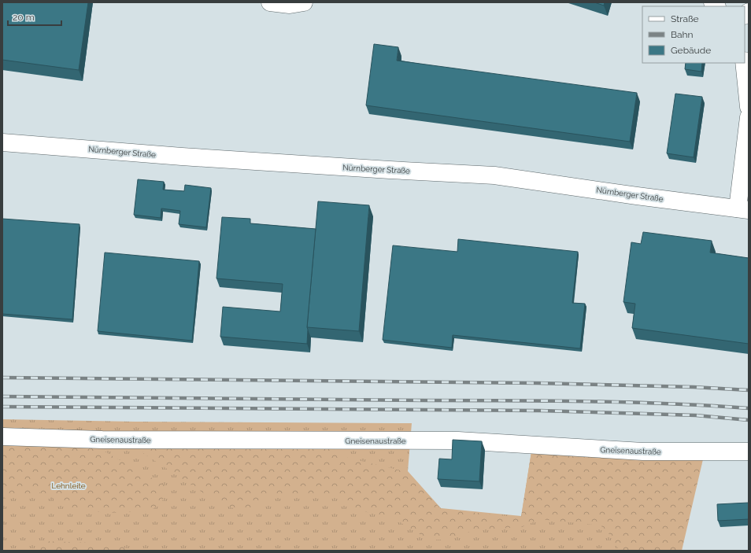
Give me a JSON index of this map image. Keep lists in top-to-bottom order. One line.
{"streets":{"street":["Nürnberger Straße","Gneisenaustraße"]},"parks":["Lehnleite"],"legend":["Straße","Bahn","Gebäude"],"scale_bar":"20 m"}
